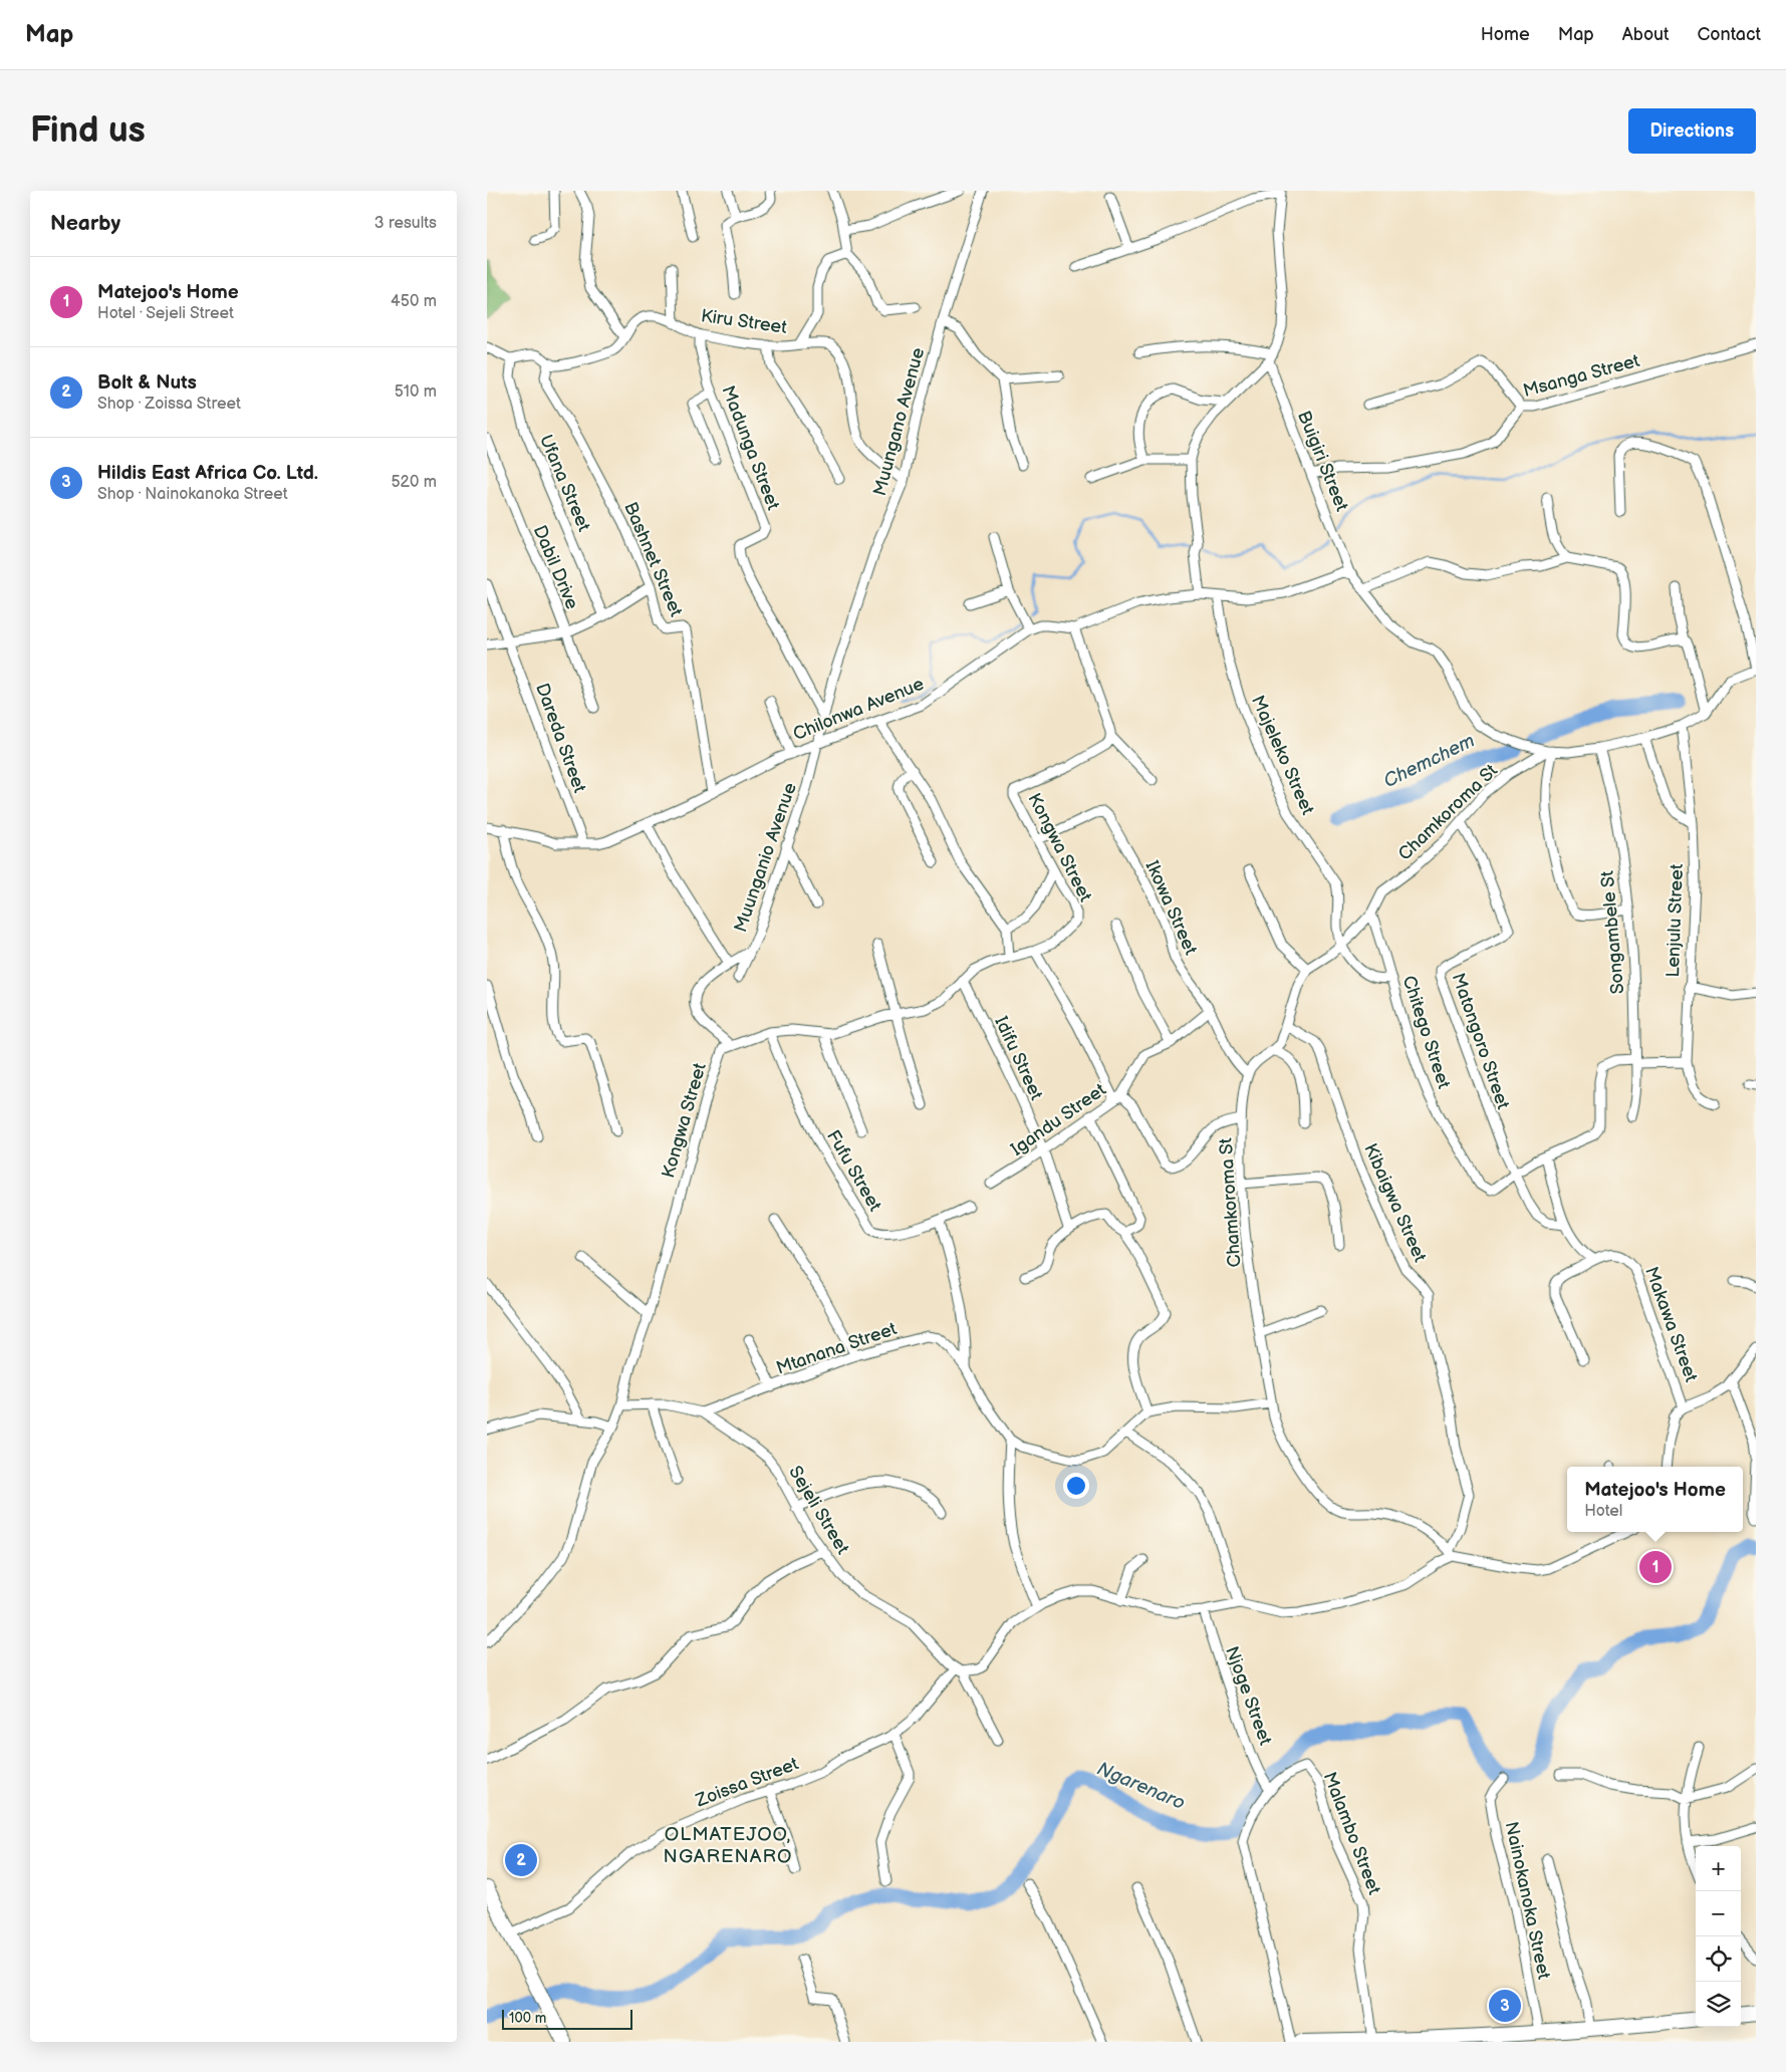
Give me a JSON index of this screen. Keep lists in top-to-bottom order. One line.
{"streets":{"street":["Kiru Street","Msanga Street","Muungano Avenue","Madunga Street","Buigiri Street","Ufana Street","Bashnet Street","Dabil Drive","Chilonwa Avenue","Dareda Street","Majeleko Street","Chamkoroma St","Kongwa Street","Muunganio Avenue","Ikowa Street","Lenjulu Street","Songambele St","Chitego Street","Matongoro Street","Idifu Street","Igandu Street","Fufu Street","Kibaigwa Street","Makawa Street","Mtanana Street","Sejeli Street","Njoge Street","Zoissa Street","Malambo Street","Nainokanoka Street"]},"crossings":[["Kiru Street","Muungano Avenue"],["Kiru Street","Madunga Street"],["Kiru Street","Ufana Street"],["Kiru Street","Bashnet Street"],["Msanga Street","Buigiri Street"],["Muungano Avenue","Madunga Street"],["Muungano Avenue","Chilonwa Avenue"],["Muungano Avenue","Muunganio Avenue"],["Buigiri Street","Chilonwa Avenue"],["Bashnet Street","Chilonwa Avenue"],["Chilonwa Avenue","Dareda Street"],["Chilonwa Avenue","Majeleko Street"],["Chilonwa Avenue","Muunganio Avenue"],["Majeleko Street","Chamkoroma St"],["Chamkoroma St","Ikowa Street"],["Chamkoroma St","Chitego Street"],["Chamkoroma St","Matongoro Street"],["Chamkoroma St","Igandu Street"],["Chamkoroma St","Kibaigwa Street"],["Kongwa Street","Ikowa Street"],["Kongwa Street","Idifu Street"],["Kongwa Street","Fufu Street"],["Kongwa Street","Sejeli Street"],["Songambele St","Chitego Street"],["Chitego Street","Matongoro Street"],["Idifu Street","Igandu Street"],["Mtanana Street","Sejeli Street"],["Sejeli Street","Zoissa Street"],["Njoge Street","Malambo Street"]],"districts":["OLMATEJOO, NGARENARO"],"water":["Chemchem","Ngarenaro"],"scale_bar":"100 m","page":{"header":"Map","nav":["Home","Map","About","Contact"],"buttons":"Directions","title":"Find us","heading":["Nearby","3 results"],"list":[{"mark":"1","name":"Matejoo's Home","note":"Hotel · Sejeli Street","value":"450 m"},{"mark":"2","name":"Bolt & Nuts","note":"Shop · Zoissa Street","value":"510 m"},{"mark":"3","name":"Hildis East Africa Co. Ltd.","note":"Shop · Nainokanoka Street","value":"520 m"}],"popup":["Matejoo's Home","Hotel"],"pins":["1","2","3"],"map_buttons":["+","−"],"scale":"100 m"}}
